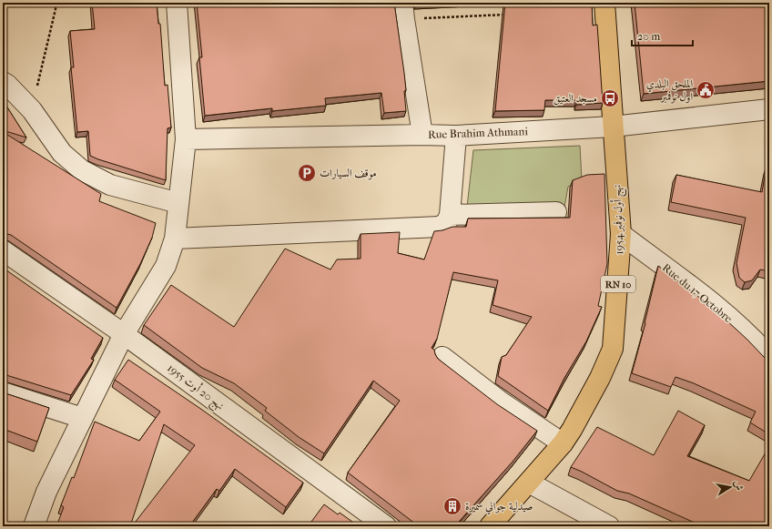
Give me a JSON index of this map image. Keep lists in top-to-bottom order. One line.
{"streets":{"main road":["نهج أول نوفمبر 1954","RN 10"],"street":["Rue Brahim Athmani","Rue du 17 Octobre","نهج 20 أوت 1955"]},"crossings":[["Rue Brahim Athmani","نهج أول نوفمبر 1954"],["نهج أول نوفمبر 1954","Rue du 17 Octobre"]],"places":{"public building":["الملحق البلدي اول نوفمبر"],"bus stop":["مسجد العتيق"],"parking":["موقف السيارات"],"building":["صيدلية جواني سميرة"]},"scale_bar":"20 m","north":"right"}
